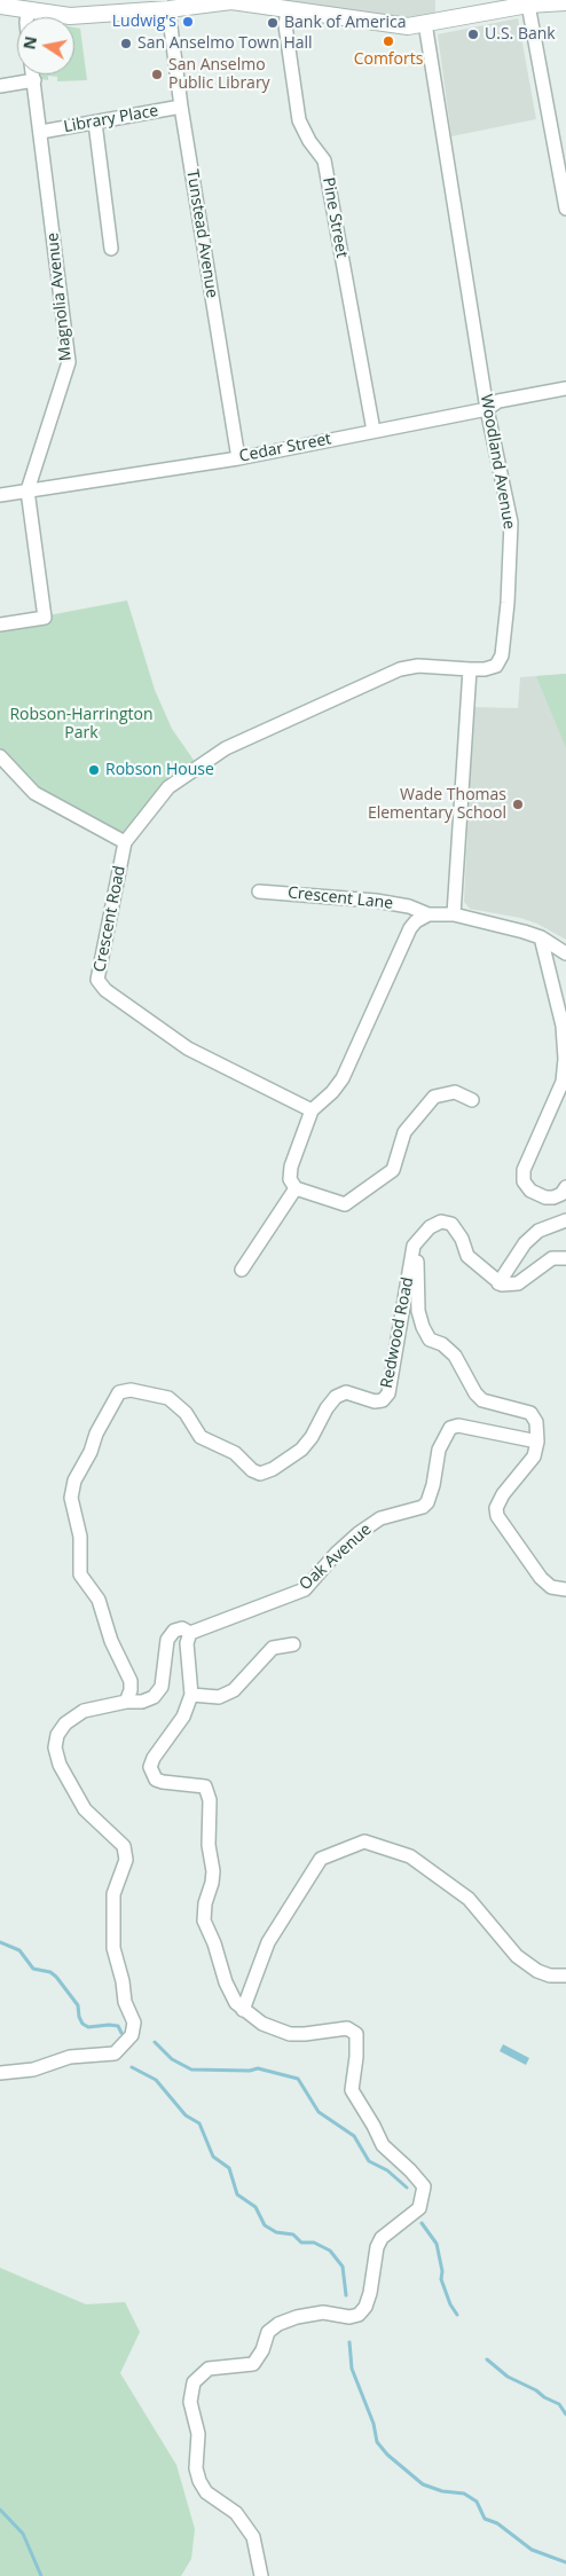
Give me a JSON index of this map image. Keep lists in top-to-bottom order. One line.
{"streets":{"street":["Library Place","Pine Street","Tunstead Avenue","Magnolia Avenue","Cedar Street","Woodland Avenue","Crescent Lane","Crescent Road","Redwood Road","Oak Avenue"]},"crossings":[["Library Place","Tunstead Avenue"],["Library Place","Magnolia Avenue"],["Pine Street","Cedar Street"],["Tunstead Avenue","Cedar Street"],["Magnolia Avenue","Cedar Street"],["Cedar Street","Woodland Avenue"],["Woodland Avenue","Crescent Road"]],"parks":["Robson-Harrington Park"],"places":["Ludwig's","Bank of America","U.S. Bank","Comforts","San Anselmo Town Hall","San Anselmo Public Library","Robson House","Wade Thomas Elementary School"],"north":"left"}
